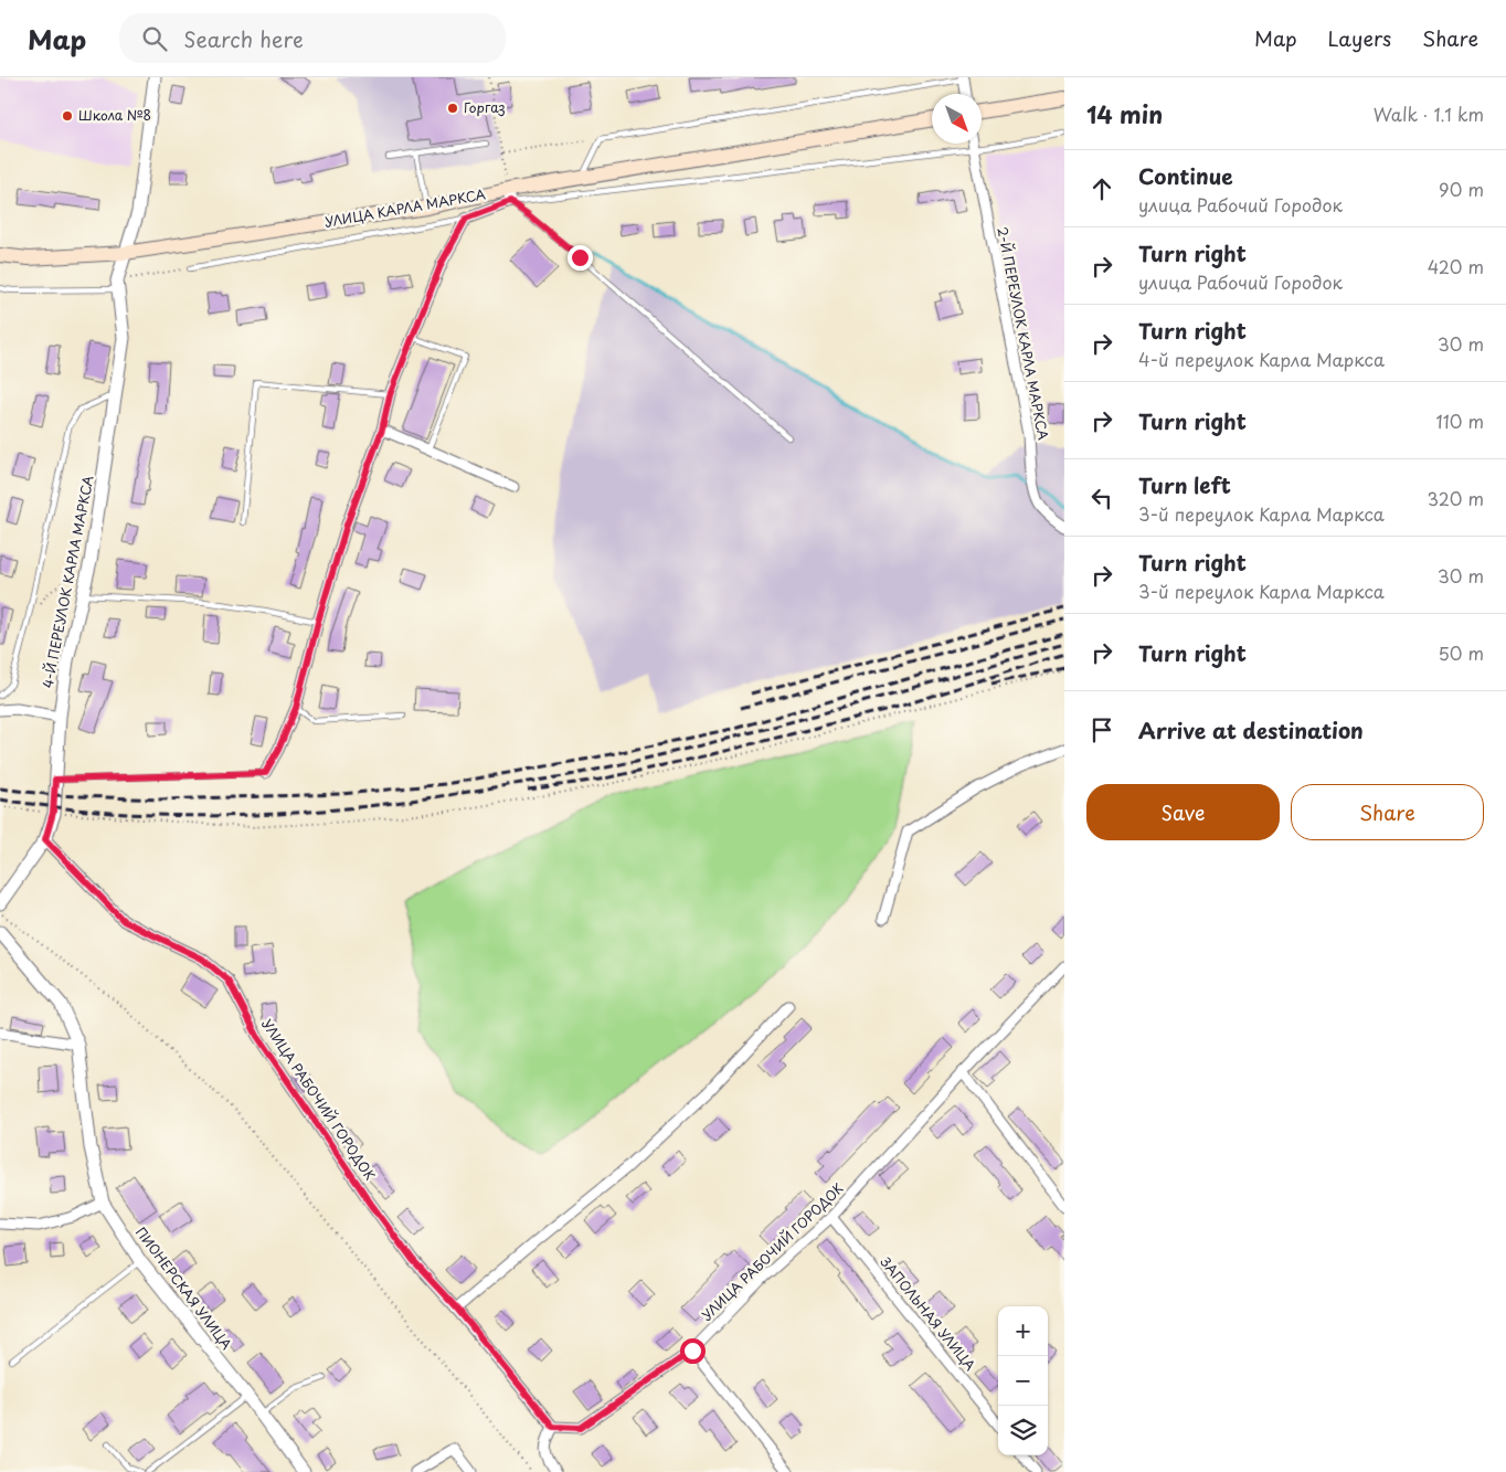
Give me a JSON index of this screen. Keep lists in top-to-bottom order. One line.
{"streets":{"main road":["УЛИЦА КАРЛА МАРКСА"],"street":["2-Й ПЕРЕУЛОК КАРЛА МАРКСА","4-Й ПЕРЕУЛОК КАРЛА МАРКСА","УЛИЦА РАБОЧИЙ ГОРОДОК","ПИОНЕРСКАЯ УЛИЦА","ЗАПОЛЬНАЯ УЛИЦА"]},"crossings":[["УЛИЦА КАРЛА МАРКСА","4-Й ПЕРЕУЛОК КАРЛА МАРКСА"],["4-Й ПЕРЕУЛОК КАРЛА МАРКСА","УЛИЦА РАБОЧИЙ ГОРОДОК"],["УЛИЦА РАБОЧИЙ ГОРОДОК","ЗАПОЛЬНАЯ УЛИЦА"]],"places":["Горгаз","Школа №8"],"north":"bottom right","page":{"header":"Map","search":"Search here","nav":["Map","Layers","Share"],"heading":["14 min","Walk · 1.1 km"],"list":[["Continue","улица Рабочий Городок","90 m"],["Turn right","улица Рабочий Городок","420 m"],["Turn right","4-й переулок Карла Маркса","30 m"],["Turn right","110 m"],["Turn left","3-й переулок Карла Маркса","320 m"],["Turn right","3-й переулок Карла Маркса","30 m"],["Turn right","50 m"],"Arrive at destination"],"buttons":["Save","Share"],"map_buttons":["+","−"]}}
